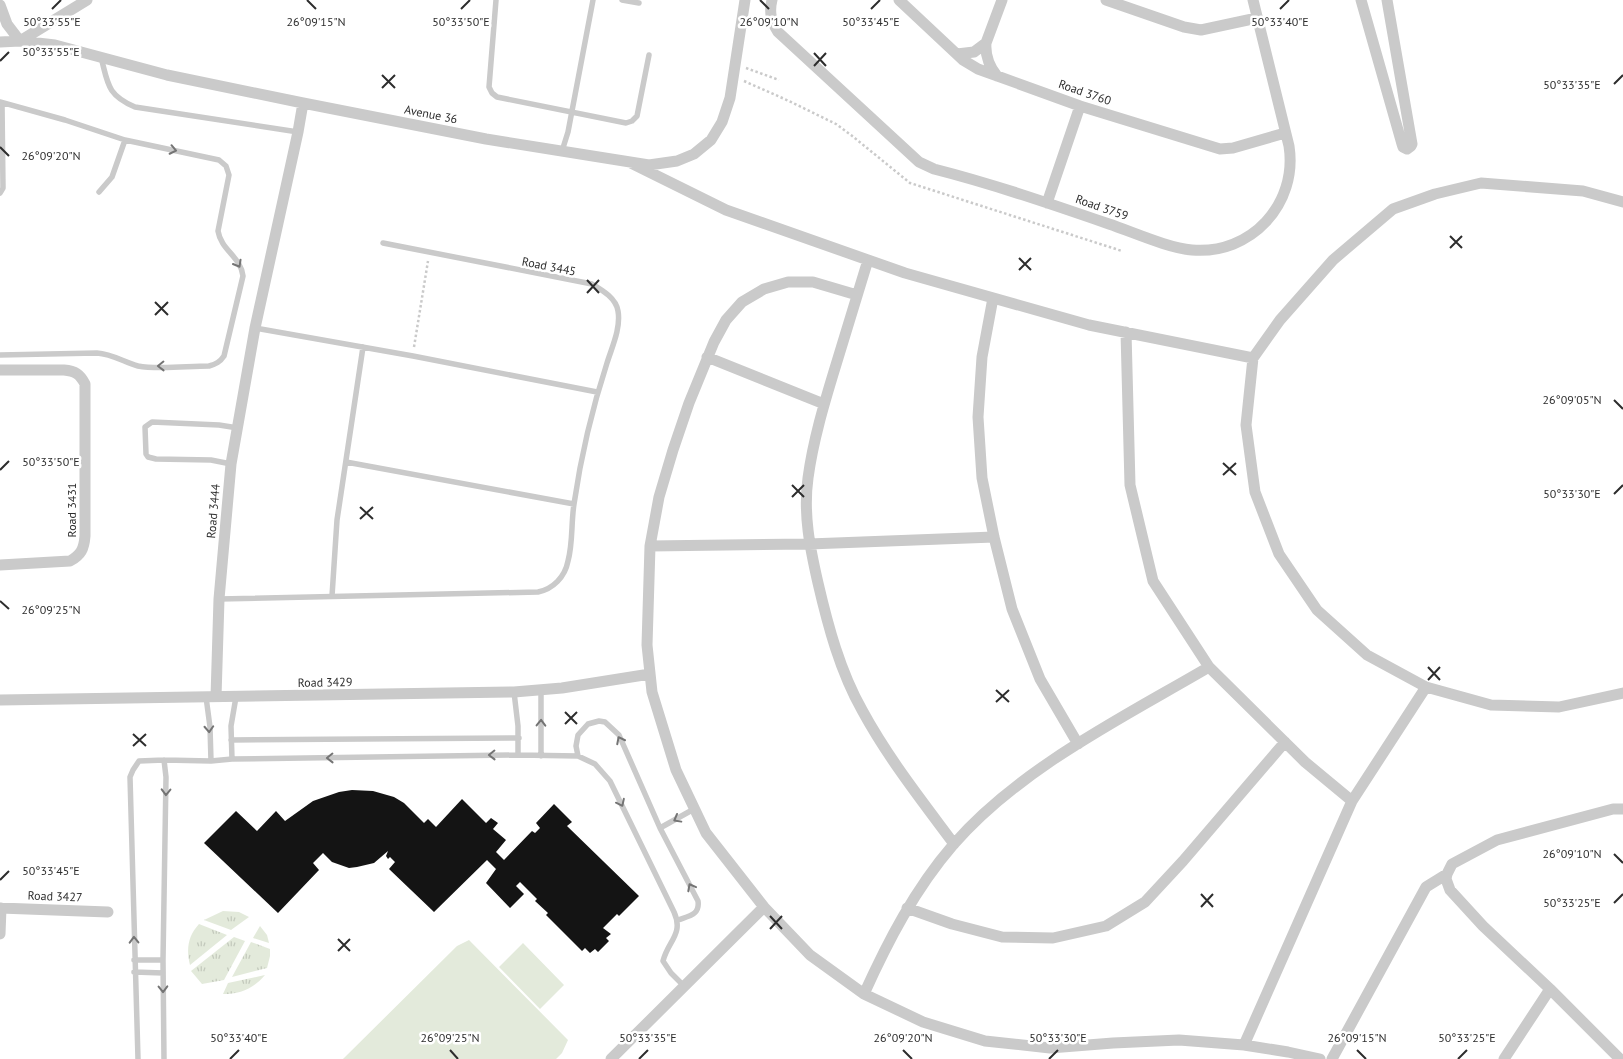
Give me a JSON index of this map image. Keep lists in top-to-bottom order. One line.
{"streets":{"street":["Road 3760","Avenue 36","Road 3759","Road 3431","Road 3444","Road 3429","Road 3427"],"lane":["Road 3445"]},"crossings":[["Road 3760","Road 3759"],["Avenue 36","Road 3444"],["Road 3445","Road 3444"],["Road 3444","Road 3429"]],"coordinates":["50°33'55\"E","26°09'15\"N","50°33'50\"E","26°09'10\"N","50°33'45\"E","50°33'40\"E","50°33'35\"E","26°09'20\"N","26°09'05\"N","50°33'30\"E","26°09'25\"N","50°33'25\"E"]}
